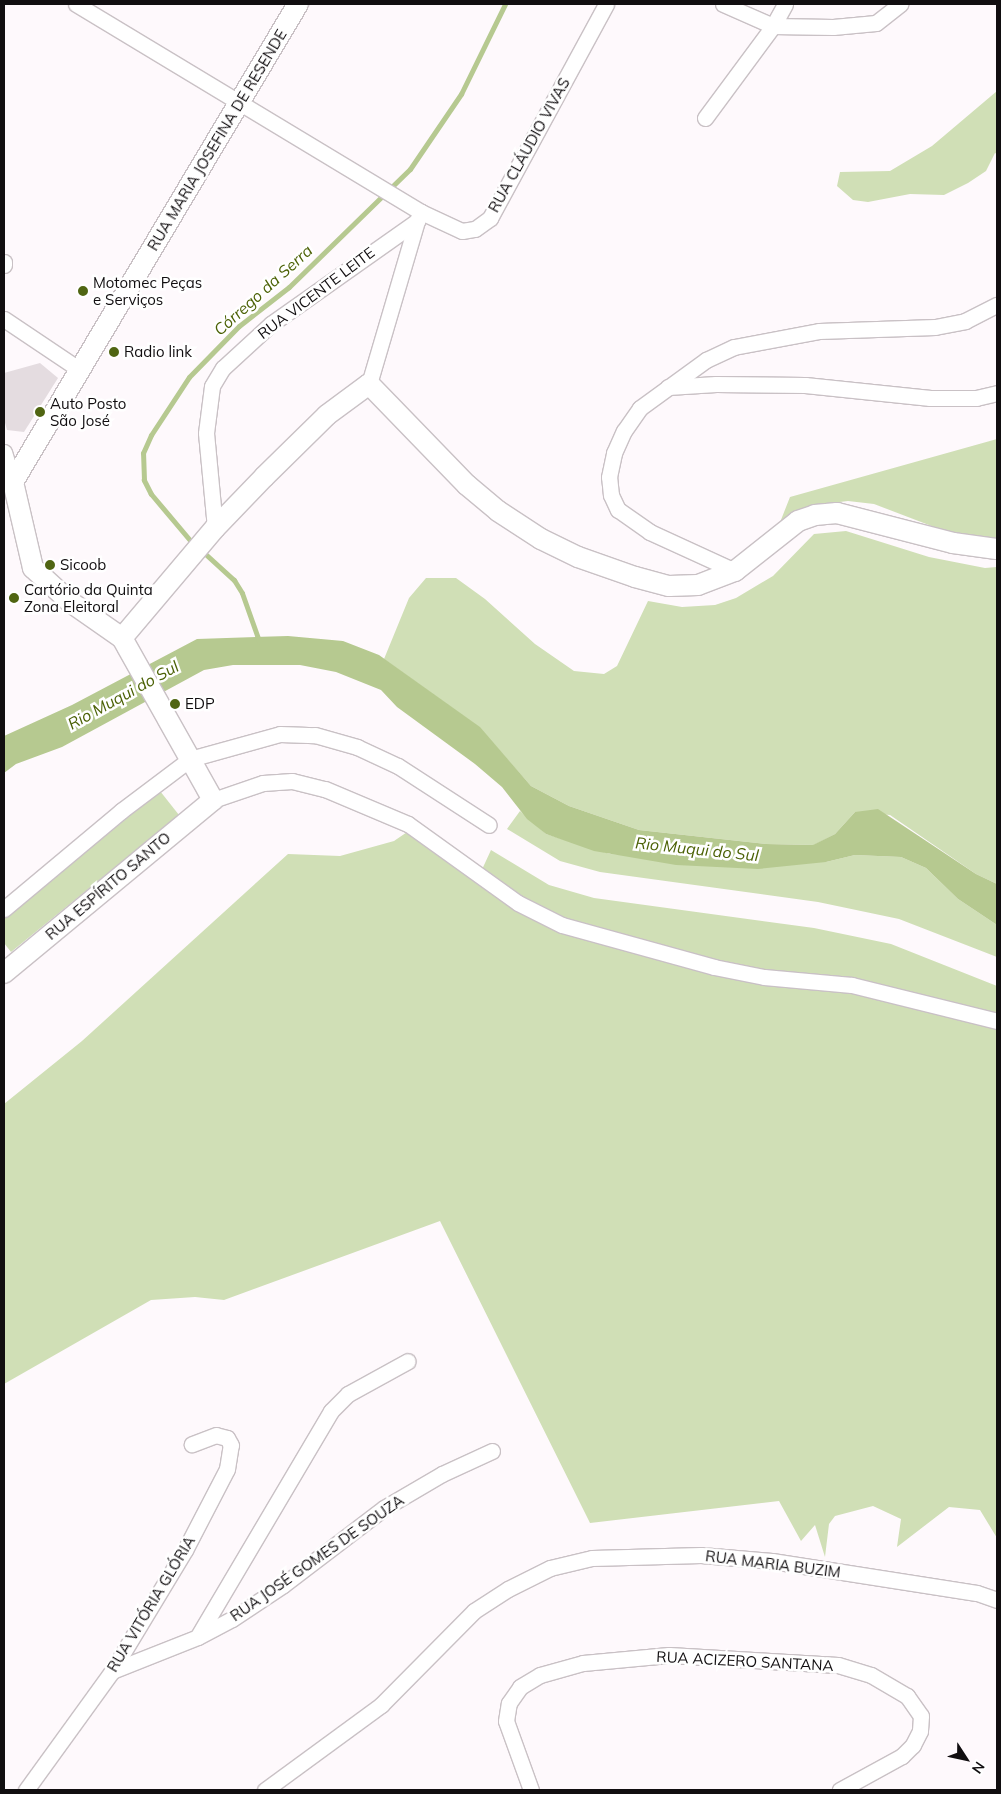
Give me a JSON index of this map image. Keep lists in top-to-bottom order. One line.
{"streets":{"main road":["RUA MARIA JOSEFINA DE RESENDE","RUA ESPÍRITO SANTO"],"street":["RUA CLÁUDIO VIVAS","RUA VICENTE LEITE","RUA JOSÉ GOMES DE SOUZA","RUA MARIA BUZIM","RUA VITÓRIA GLÓRIA","RUA ACIZERO SANTANA"]},"crossings":[["RUA MARIA JOSEFINA DE RESENDE","RUA CLÁUDIO VIVAS"],["RUA CLÁUDIO VIVAS","RUA VICENTE LEITE"],["RUA JOSÉ GOMES DE SOUZA","RUA VITÓRIA GLÓRIA"]],"water":["Córrego da Serra","Rio Muqui do Sul"],"places":["Motomec Peças e Serviços","Radio link","Auto Posto São José","Sicoob","Cartório da Quinta Zona Eleitoral","EDP"],"north":"bottom right"}
